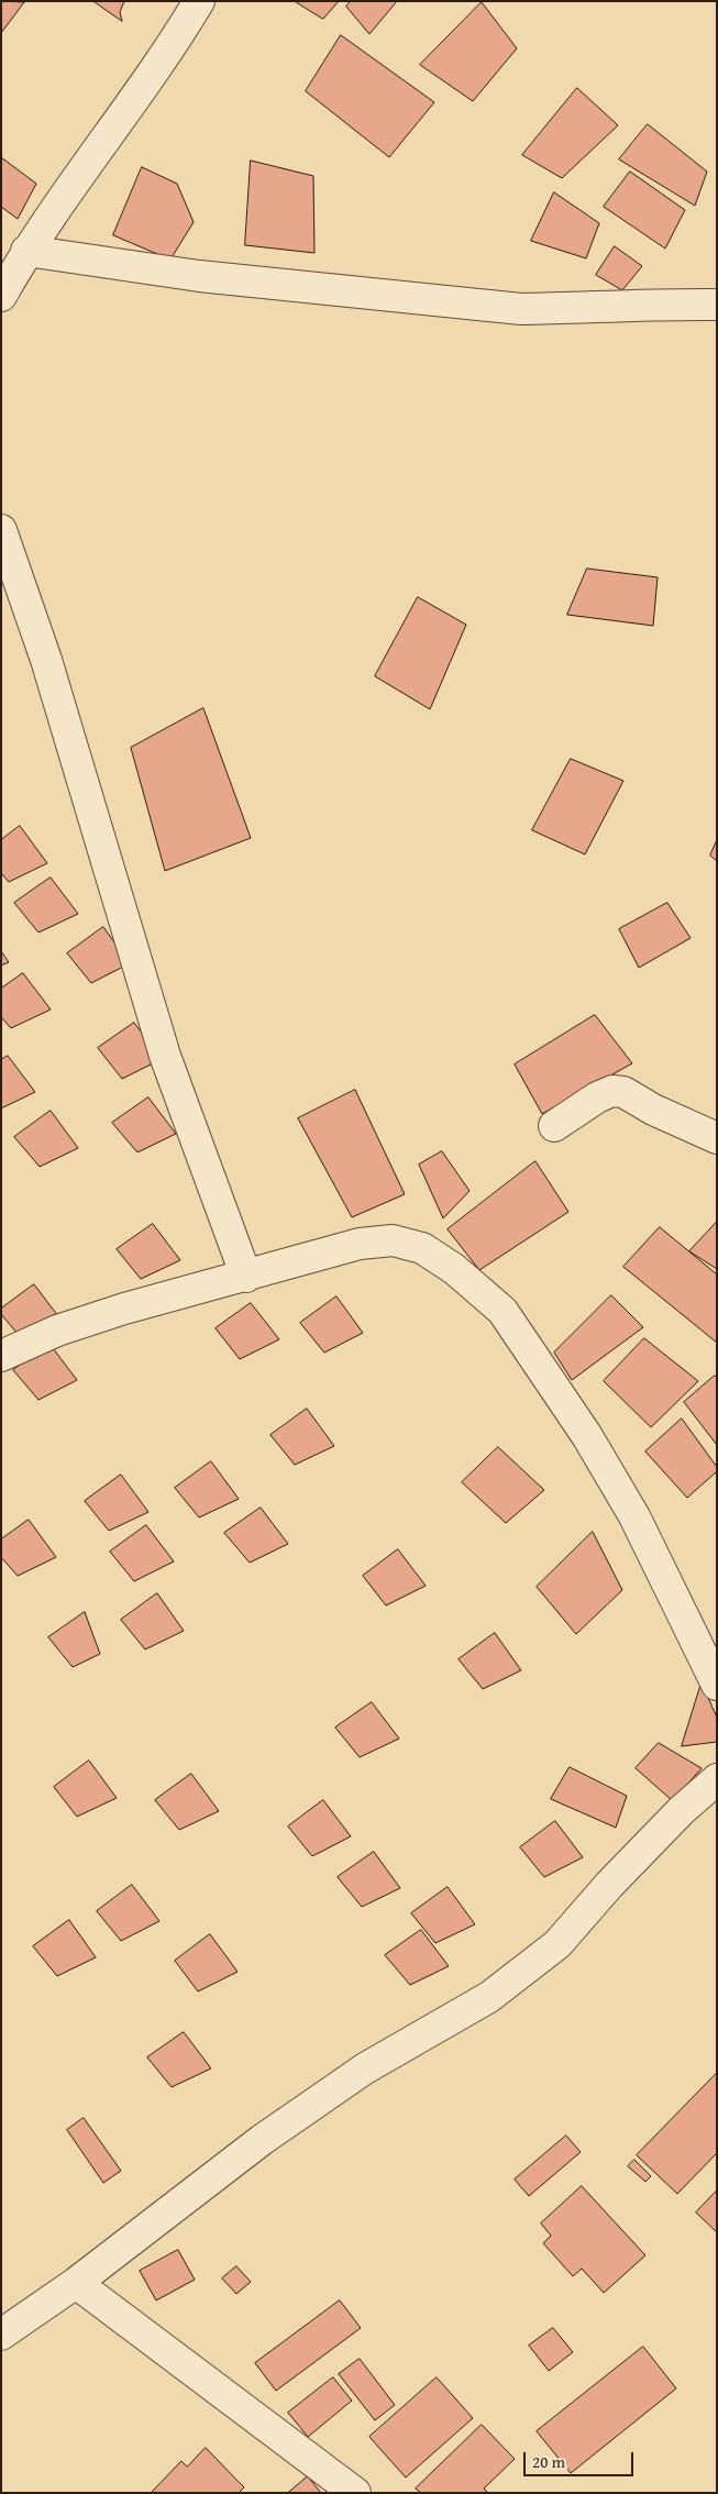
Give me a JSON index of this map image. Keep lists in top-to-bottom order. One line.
{"scale_bar":"20 m"}
